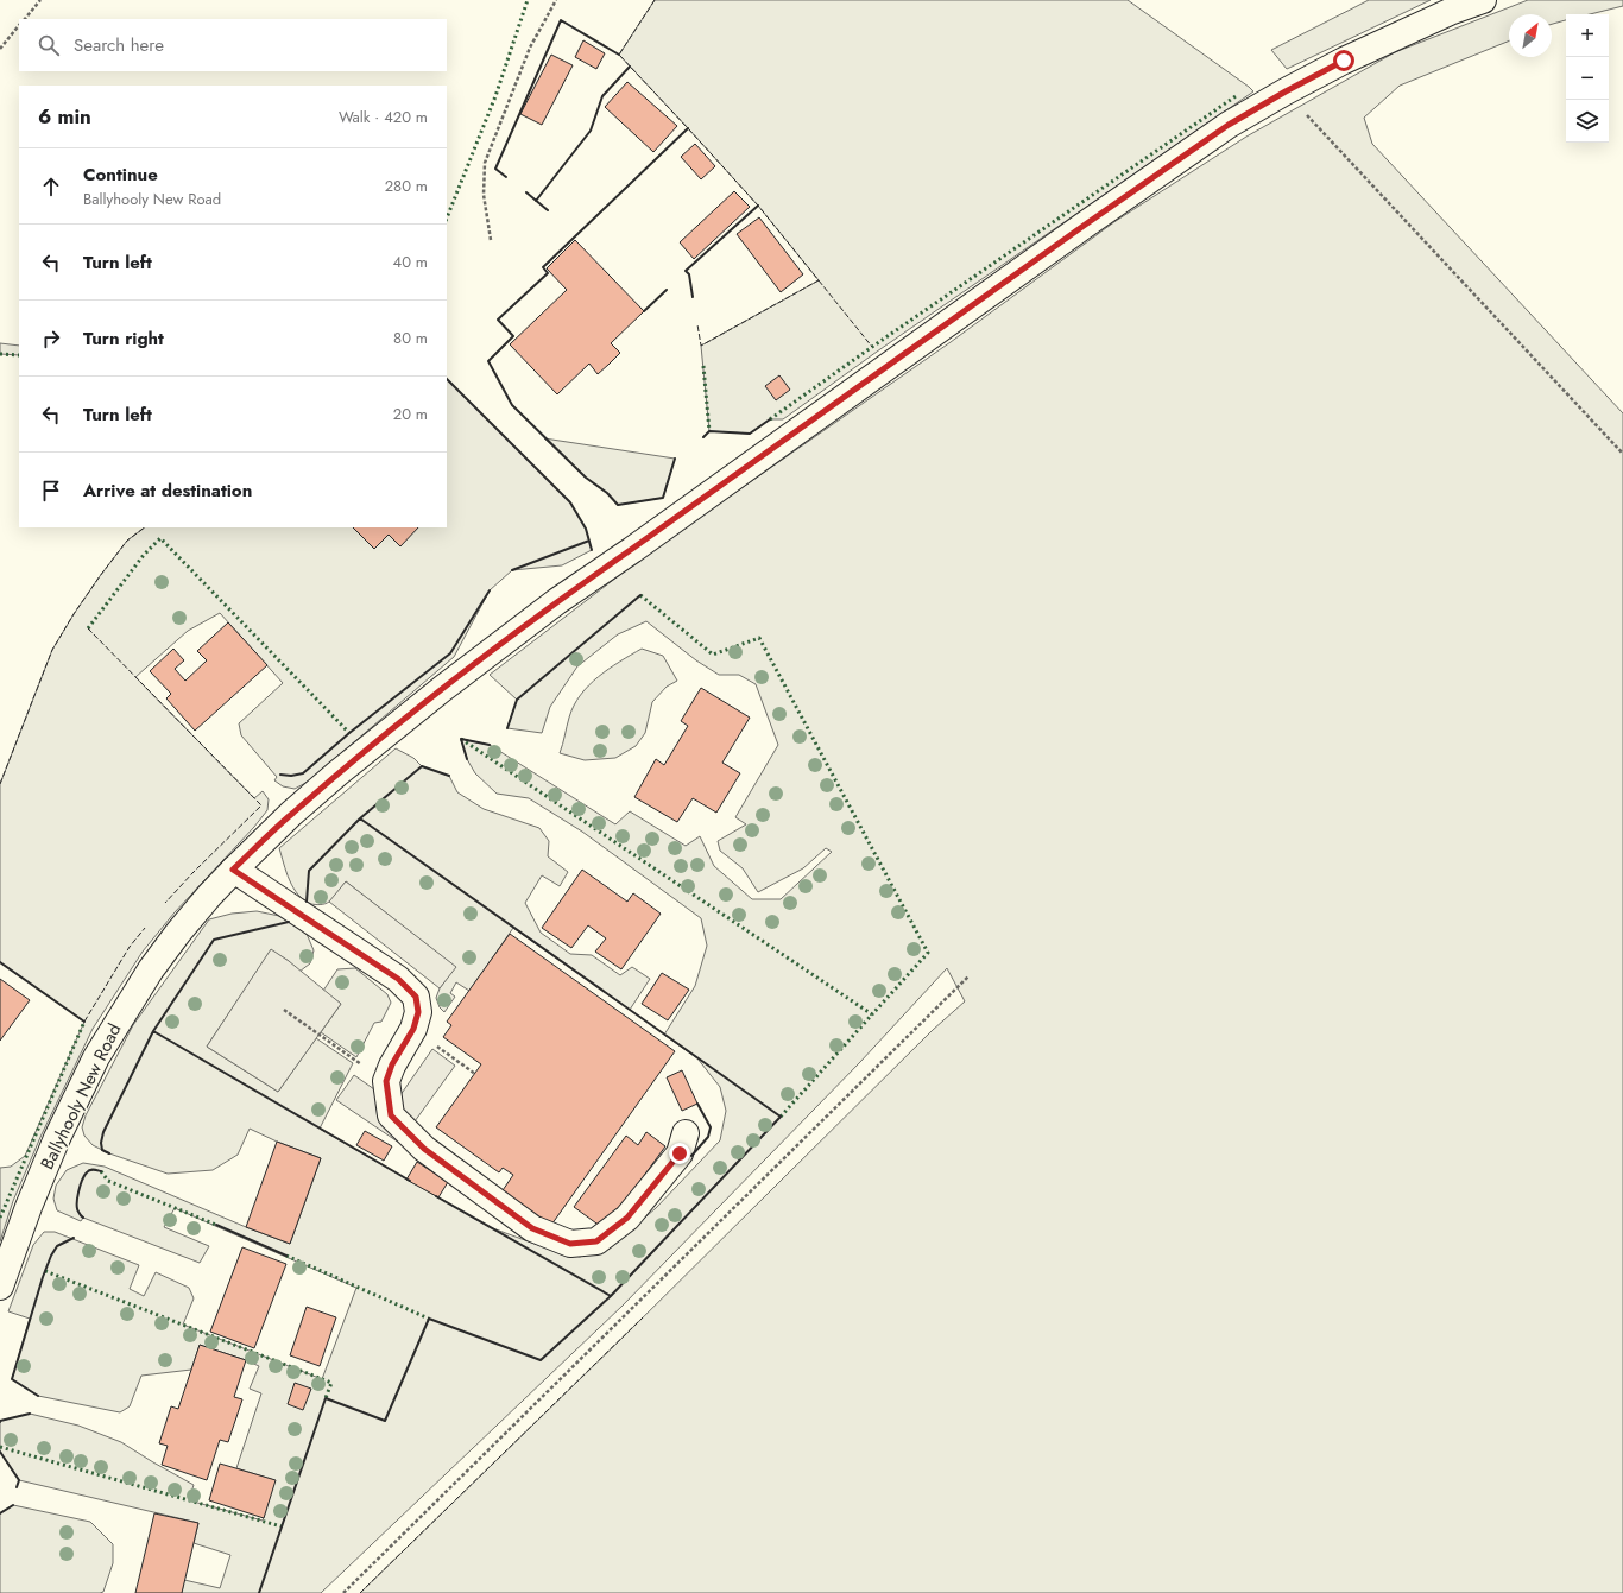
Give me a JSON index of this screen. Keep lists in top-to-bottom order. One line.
{"streets":{"main road":["Ballyhooly New Road"]},"north":"top right","page":{"map_buttons":["+","−"],"search":"Search here","heading":["6 min","Walk · 420 m"],"list":[["Continue","Ballyhooly New Road","280 m"],["Turn left","40 m"],["Turn right","80 m"],["Turn left","20 m"],"Arrive at destination"]}}
